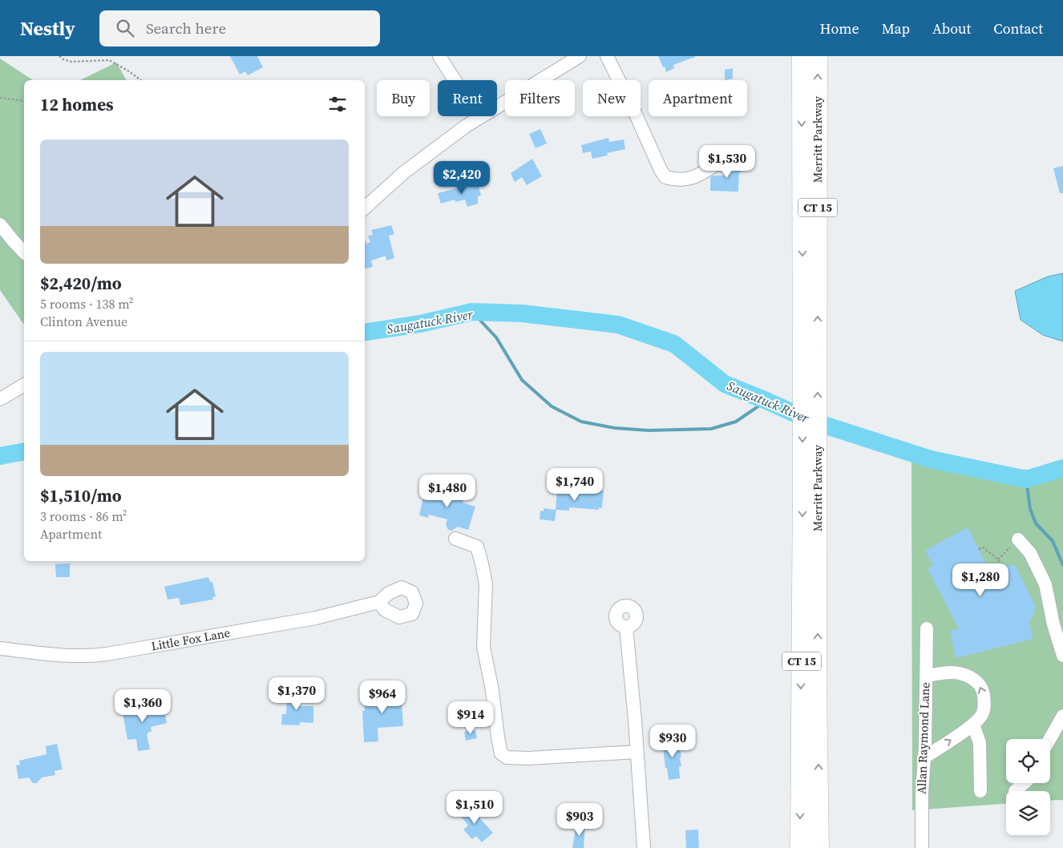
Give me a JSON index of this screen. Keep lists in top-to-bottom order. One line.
{"streets":{"highway":["Merritt Parkway","CT 15"],"street":["Little Fox Lane","Allan Raymond Lane"]},"water":["Saugatuck River"],"page":{"header":"Nestly","search":"Search here","nav":["Home","Map","About","Contact"],"chip":["Buy","Rent","Filters","New","Apartment"],"heading":"12 homes","list":[{"name":"$2,420/mo","note":"5 rooms · 138 m² · Clinton Avenue"},{"name":"$1,510/mo","note":"3 rooms · 86 m² · Apartment"}],"price":["$1,530","$2,420","$1,740","$1,480","$1,280","$1,370","$964","$1,360","$914","$930","$1,510","$903"]}}
